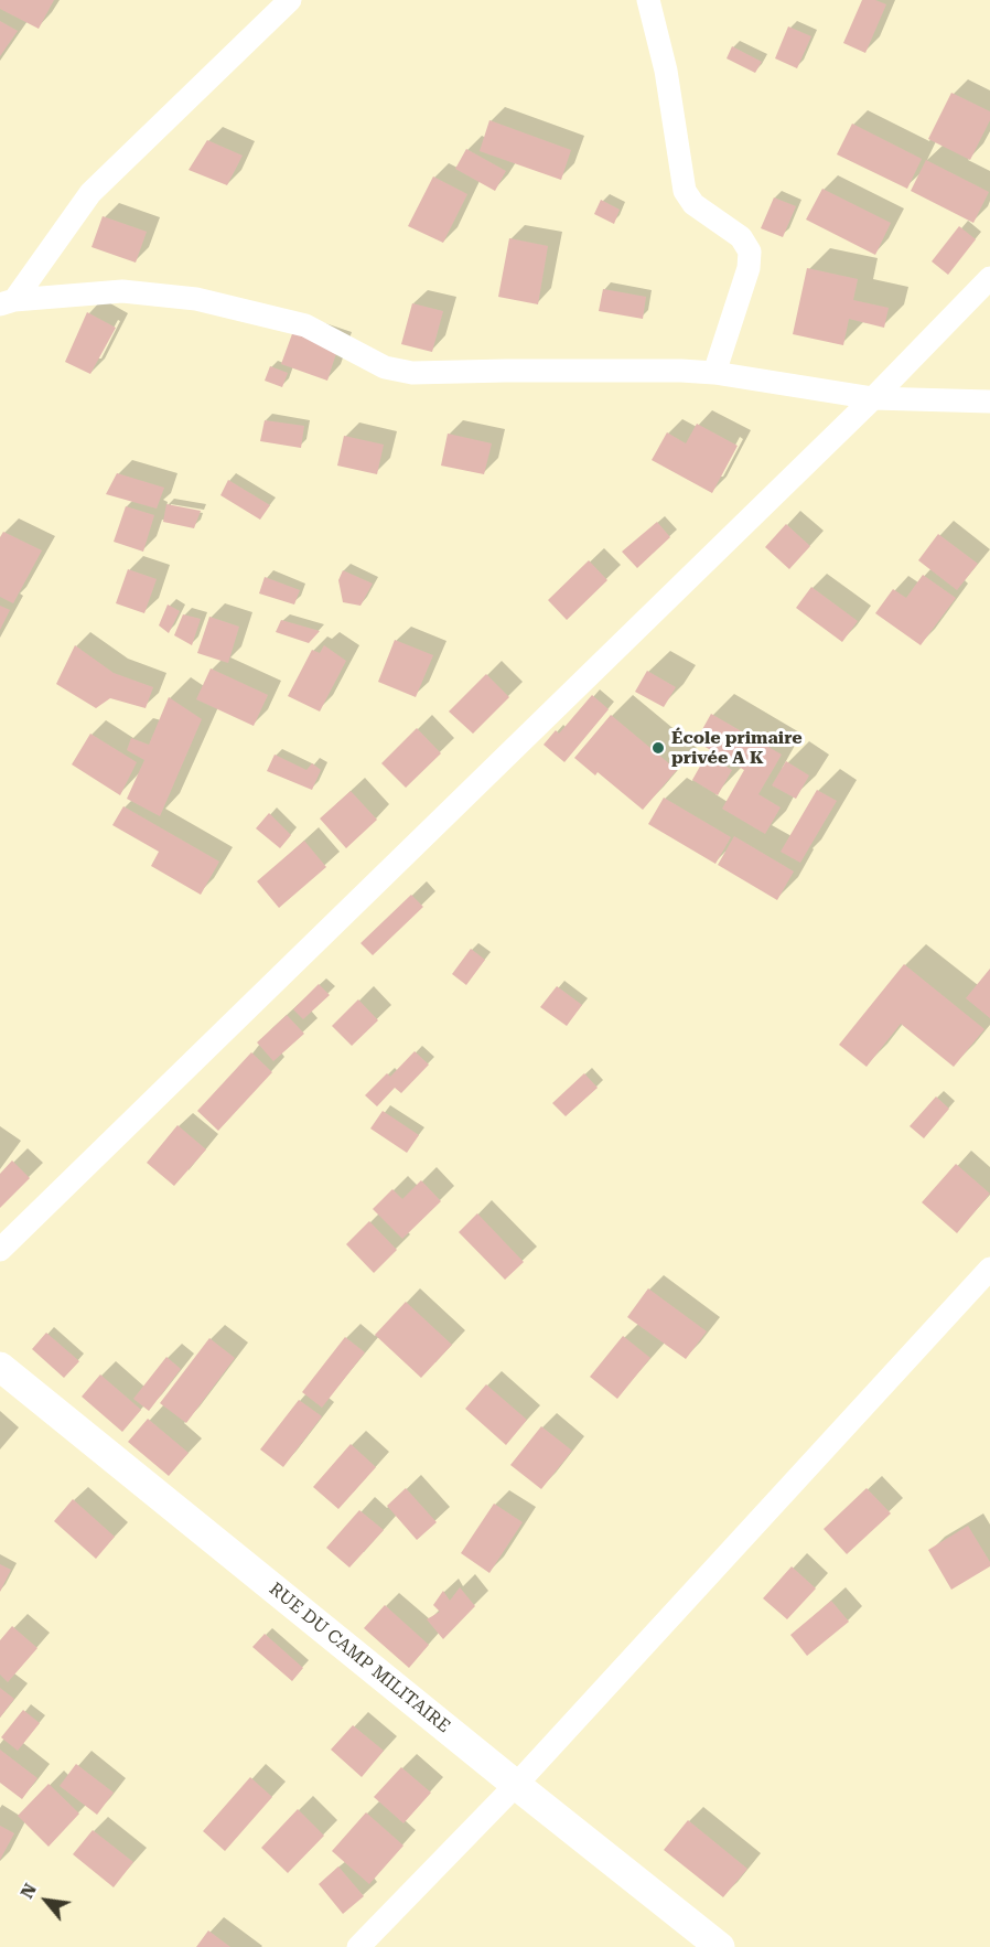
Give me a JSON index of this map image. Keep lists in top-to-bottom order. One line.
{"streets":{"street":["RUE DU CAMP MILITAIRE"]},"places":["École primaire privée A K"],"north":"top left"}
